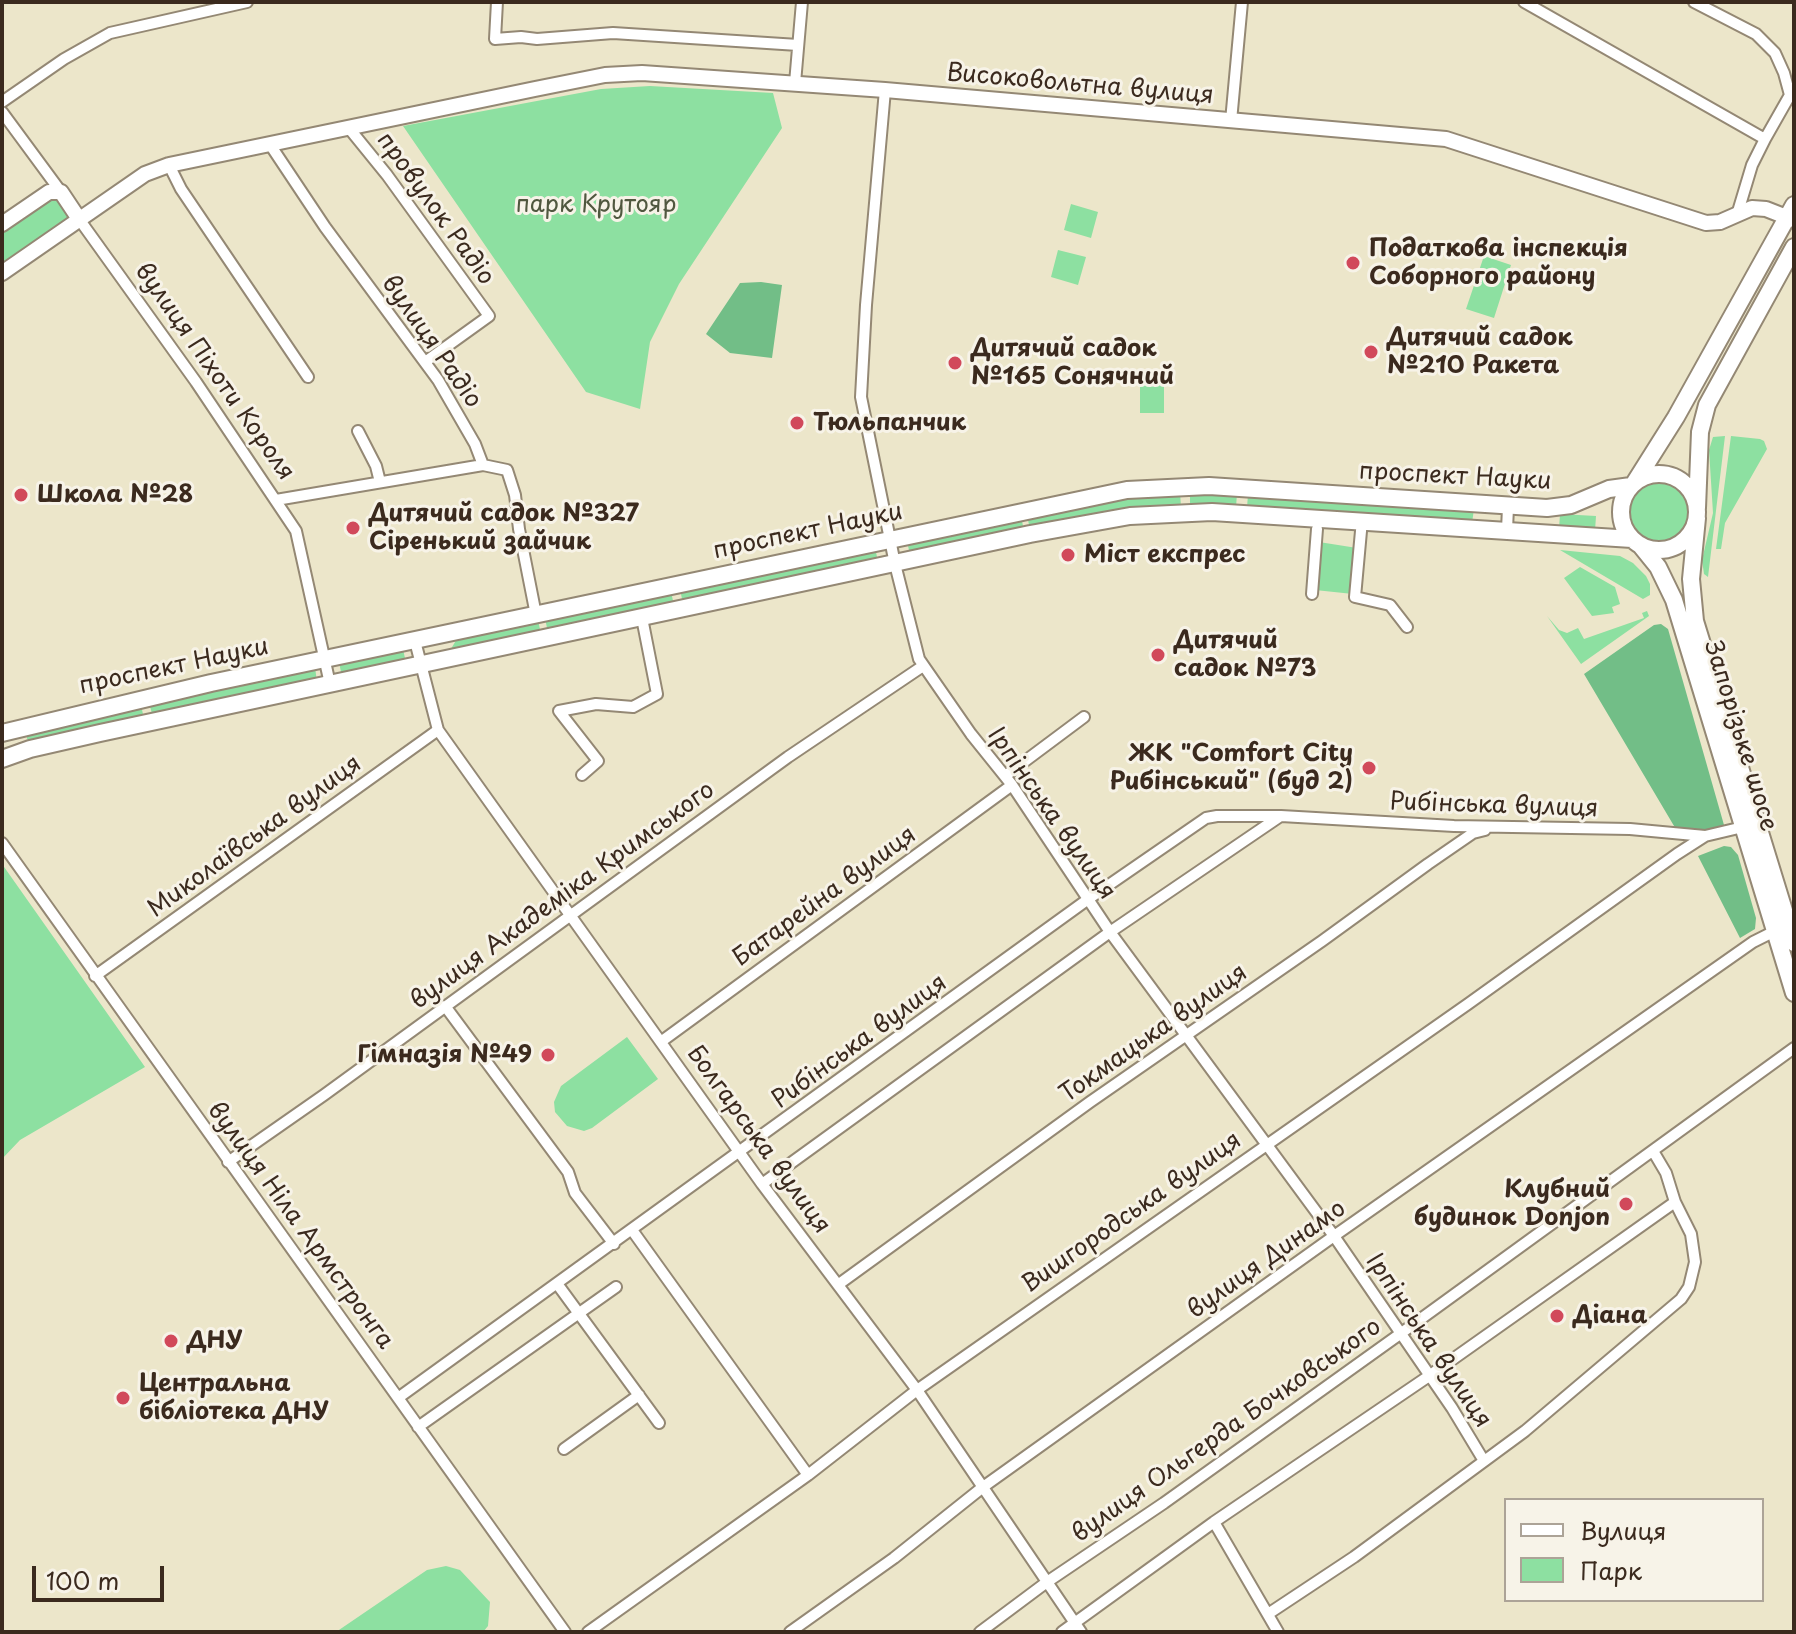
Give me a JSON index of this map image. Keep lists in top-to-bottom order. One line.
{"streets":{"main road":["Високовольтна вулиця","вулиця Піхоти Короля","проспект Науки","Запорізьке шосе"],"street":["провулок Радіо","вулиця Радіо","Рибінська вулиця","Ірпінська вулиця","Миколаївська вулиця","вулиця Академіка Кримського","Батарейна вулиця","Токмацька вулиця","Болгарська вулиця","Вишгородська вулиця","вулиця Ніла Армстронга","вулиця Динамо","вулиця Ольгерда Бочковського"]},"crossings":[["Високовольтна вулиця","провулок Радіо"],["Високовольтна вулиця","вулиця Радіо"],["Високовольтна вулиця","вулиця Піхоти Короля"],["Високовольтна вулиця","Ірпінська вулиця"],["провулок Радіо","вулиця Радіо"],["вулиця Піхоти Короля","проспект Науки"],["проспект Науки","Запорізьке шосе"],["проспект Науки","Ірпінська вулиця"],["проспект Науки","Болгарська вулиця"],["Запорізьке шосе","вулиця Динамо"],["Рибінська вулиця","Ірпінська вулиця"],["Рибінська вулиця","Токмацька вулиця"],["Рибінська вулиця","Болгарська вулиця"],["Рибінська вулиця","Вишгородська вулиця"],["Рибінська вулиця","вулиця Ніла Армстронга"],["Ірпінська вулиця","вулиця Академіка Кримського"],["Ірпінська вулиця","Батарейна вулиця"],["Ірпінська вулиця","Токмацька вулиця"],["Ірпінська вулиця","Вишгородська вулиця"],["Ірпінська вулиця","вулиця Динамо"],["Ірпінська вулиця","вулиця Ольгерда Бочковського"],["Миколаївська вулиця","Болгарська вулиця"],["Миколаївська вулиця","вулиця Ніла Армстронга"],["вулиця Академіка Кримського","Болгарська вулиця"],["вулиця Академіка Кримського","вулиця Ніла Армстронга"],["Батарейна вулиця","Болгарська вулиця"],["Токмацька вулиця","Болгарська вулиця"],["Болгарська вулиця","Вишгородська вулиця"],["Болгарська вулиця","вулиця Динамо"],["Болгарська вулиця","вулиця Ольгерда Бочковського"]],"parks":["парк Крутояр"],"places":["Податкова інспекція Соборного району","Дитячий садок №210 Ракета","Дитячий садок №165 Сонячний","Тюльпанчик","Школа №28","Дитячий садок №327 Сіренький зайчик","Міст експрес","Дитячий садок №73","ЖК \"Comfort City Рибінський\" (буд 2)","Гімназія №49","Клубний будинок Donjon","Діана","ДНУ","Центральна бібліотека ДНУ"],"legend":["Вулиця","Парк"],"scale_bar":"100 m"}
